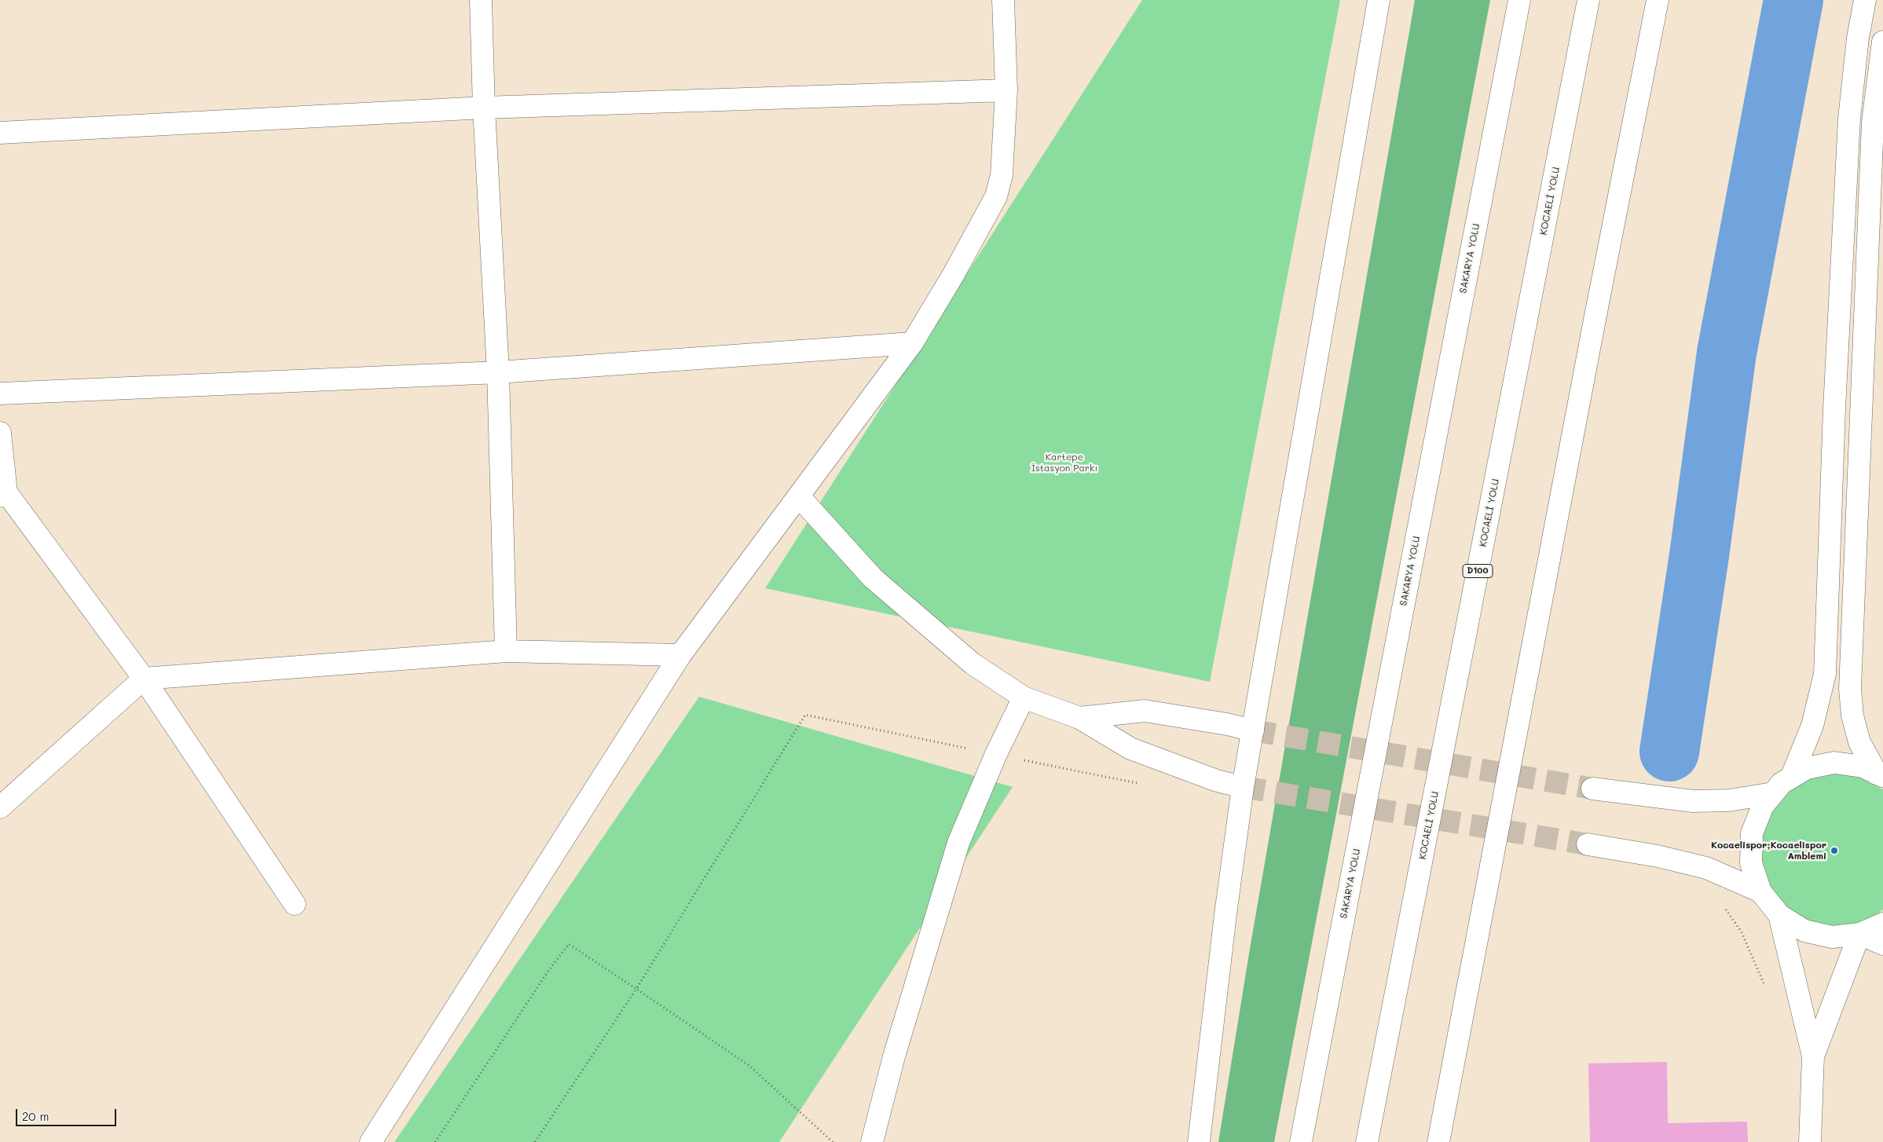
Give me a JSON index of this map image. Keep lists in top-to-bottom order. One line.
{"streets":{"main road":["KOCAELİ YOLU","SAKARYA YOLU","D100"]},"parks":["Kartepe İstasyon Parkı"],"places":["Kocaelispor;Kocaelispor Amblemi"],"scale_bar":"20 m"}
